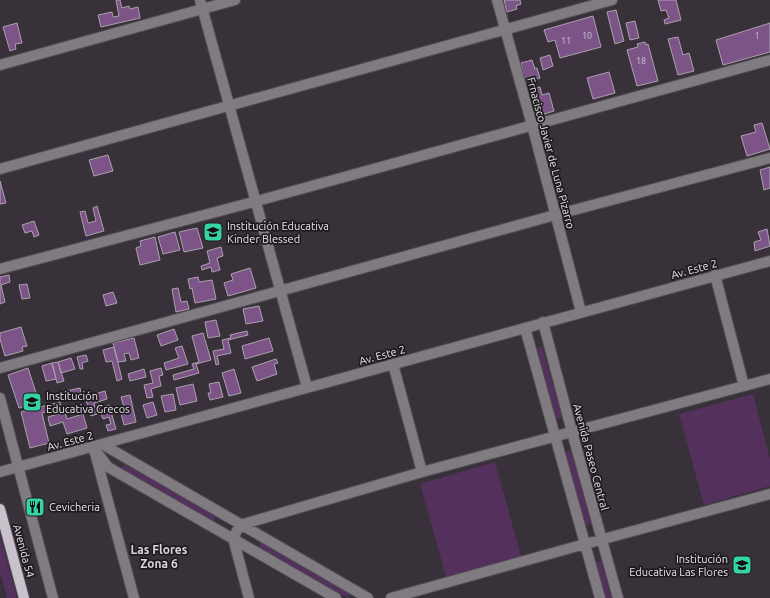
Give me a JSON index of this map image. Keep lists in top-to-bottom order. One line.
{"streets":{"main road":["Avenida 54"],"street":["Frnacisco Javier de Luna Pizarro","Av. Este 2","Avenida Paseo Central"]},"crossings":[["Frnacisco Javier de Luna Pizarro","Av. Este 2"],["Av. Este 2","Avenida Paseo Central"]],"districts":["Las Flores Zona 6"],"places":{"school or university":["Institución Educativa Kinder Blessed","Institución Educativa Grecos","Institución Educativa Las Flores"],"restaurant":["Cevicheria"]},"house_numbers":["10","1","11","18"]}
